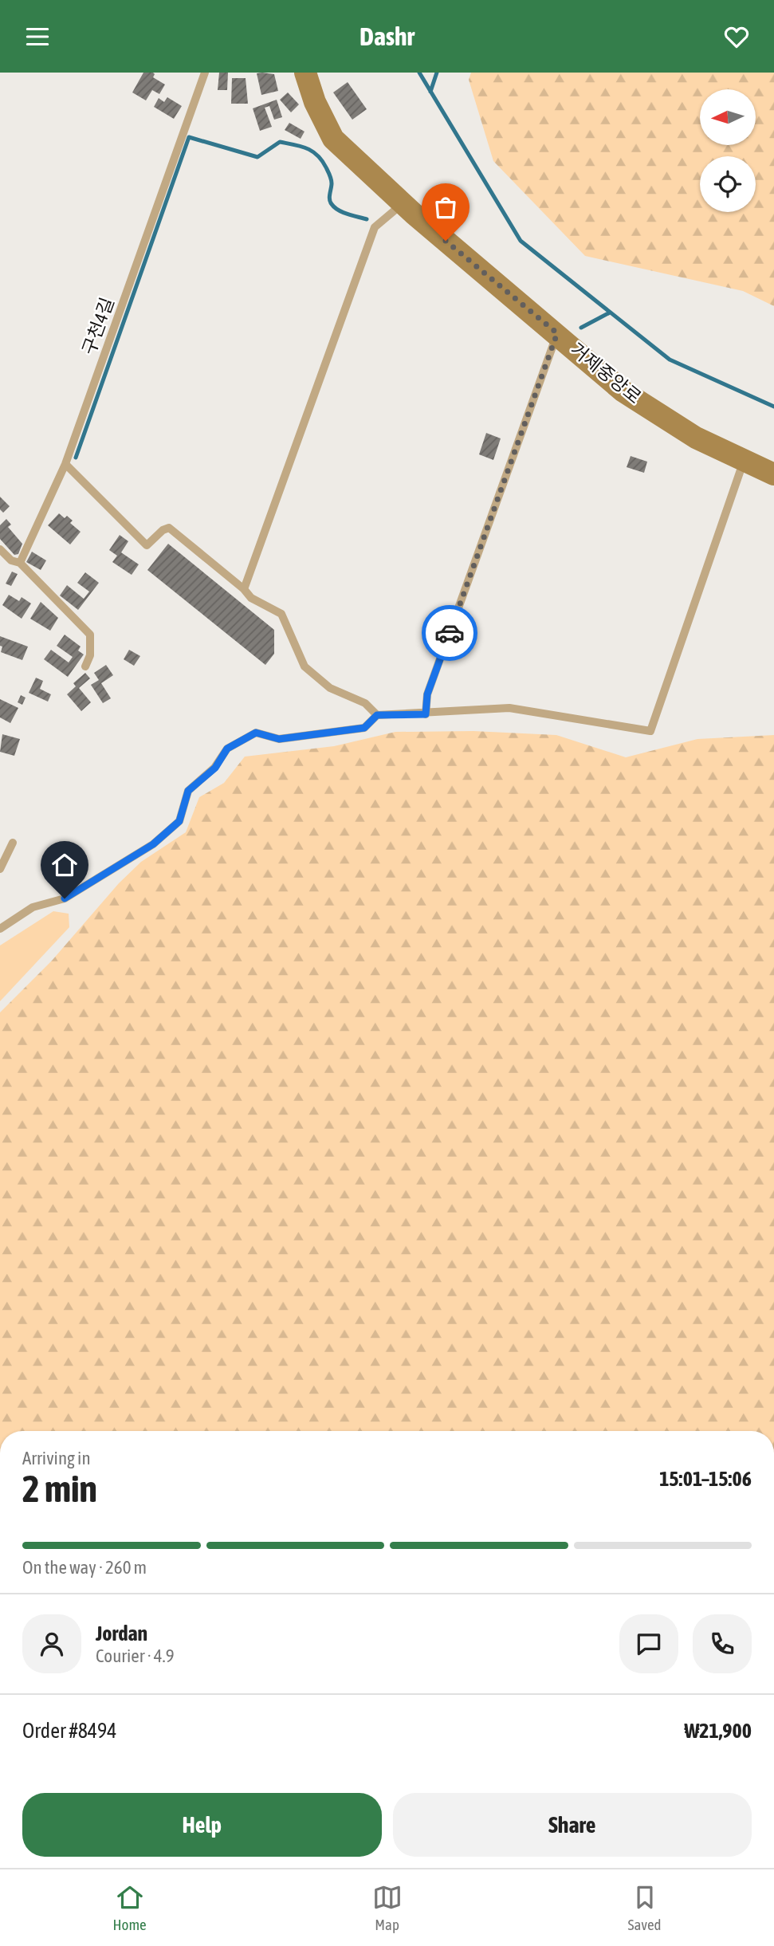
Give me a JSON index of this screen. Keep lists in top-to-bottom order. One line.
{"streets":{"main road":["거제중앙로"],"lane":["구천4길"]},"north":"left","page":{"header":"Dashr","heading":["2 min","Arriving in","15:01–15:06"],"panel":["Jordan","Courier · 4.9","Order #8494","₩21,900"],"bar":"On the way · 260 m","buttons":["Help","Share"],"tabs":["Home","Map","Saved"]}}
